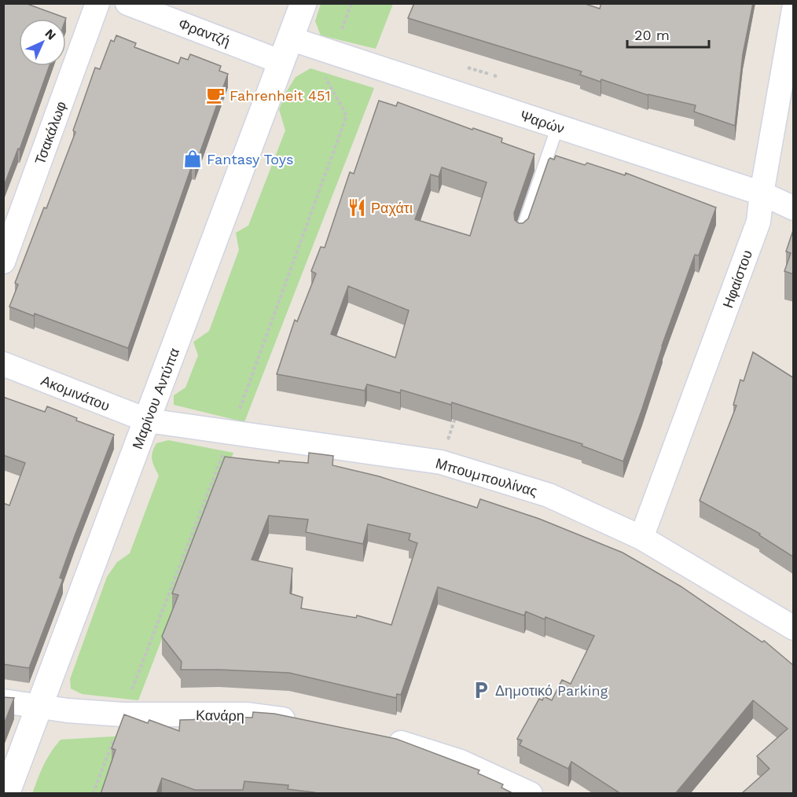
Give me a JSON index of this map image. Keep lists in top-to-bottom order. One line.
{"streets":{"street":["Φραντζή","Ψαρών","Τσακάλωφ","Ηφαίστου","Ακομινάτου","Μαρίνου Αντύπα","Μπουμπουλίνας","Κανάρη"]},"crossings":[["Φραντζή","Ψαρών"],["Φραντζή","Μαρίνου Αντύπα"],["Ψαρών","Ηφαίστου"],["Ψαρών","Μαρίνου Αντύπα"],["Ηφαίστου","Μπουμπουλίνας"],["Ακομινάτου","Μαρίνου Αντύπα"],["Ακομινάτου","Μπουμπουλίνας"],["Μαρίνου Αντύπα","Μπουμπουλίνας"],["Μαρίνου Αντύπα","Κανάρη"]],"places":{"cafe":["Fahrenheit 451"],"shop":["Fantasy Toys"],"restaurant":["Ραχάτι"],"parking":["Δημοτικό Parking"]},"scale_bar":"20 m","north":"top right"}
